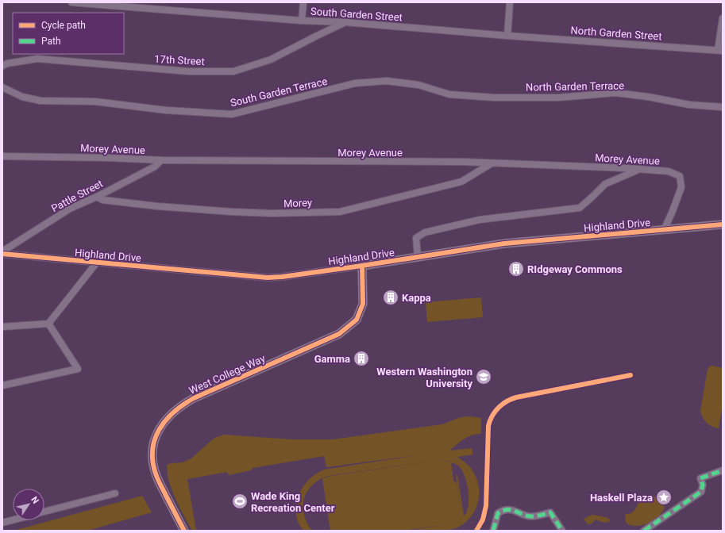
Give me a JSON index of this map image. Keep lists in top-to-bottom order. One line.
{"streets":{"street":["South Garden Street","North Garden Street","17th Street","North Garden Terrace","South Garden Terrace","Morey Avenue","Pattle Street","Morey","Highland Drive","West College Way"]},"crossings":[["South Garden Street","North Garden Street"],["South Garden Street","17th Street"],["North Garden Terrace","South Garden Terrace"],["Morey Avenue","Pattle Street"],["Morey Avenue","Morey"],["Morey Avenue","Highland Drive"],["Pattle Street","Morey"],["Pattle Street","Highland Drive"],["Highland Drive","West College Way"]],"places":{"building":["RIdgeway Commons","Kappa","Gamma"],"school or university":["Western Washington University"],"place":["Haskell Plaza"],"sports":["Wade King Recreation Center"]},"legend":["Cycle path","Path"],"north":"top right"}
